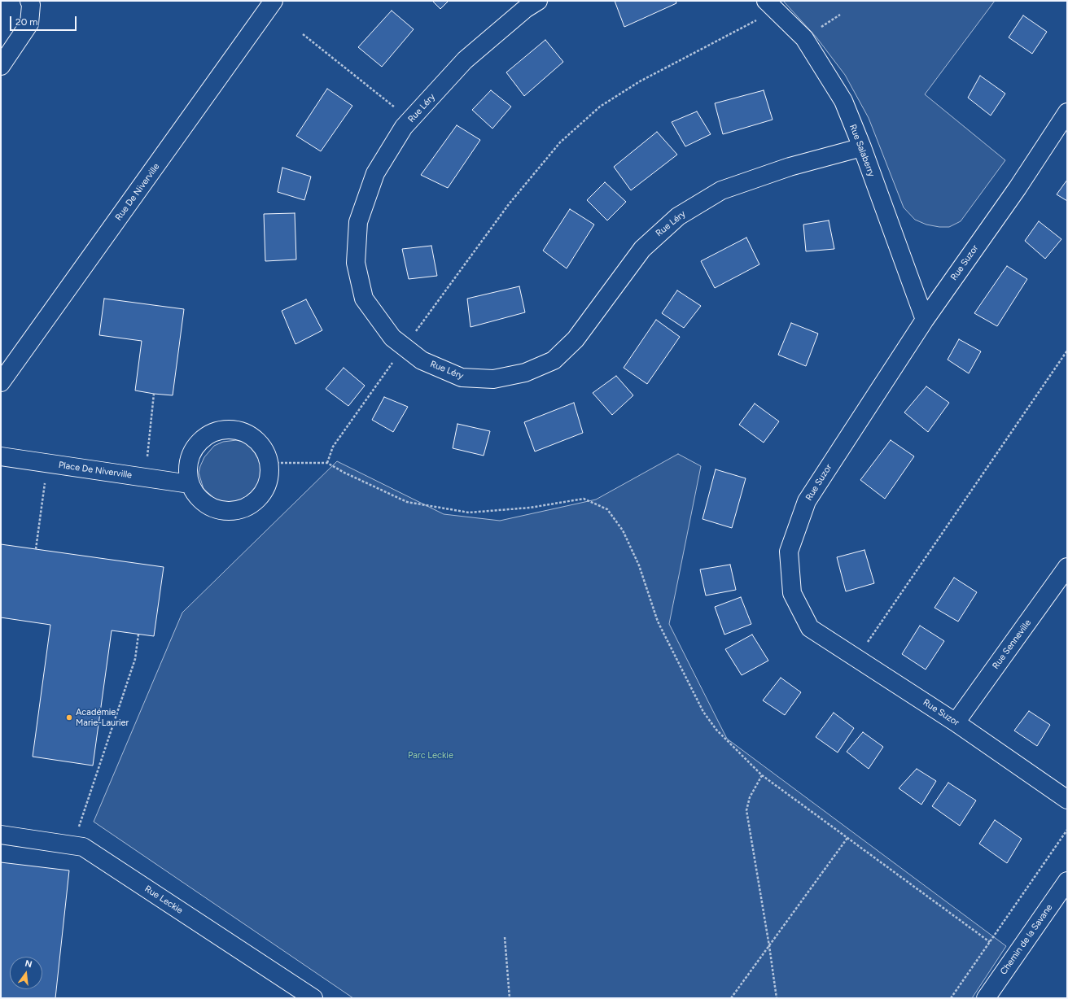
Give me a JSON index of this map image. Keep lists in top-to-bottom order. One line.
{"streets":{"street":["Rue Léry","Rue Salaberry","Rue De Niverville","Rue Suzor","Place De Niverville","Rue Senneville","Rue Leckie","Chemin de la Savane"]},"crossings":[["Rue Léry","Rue Salaberry"],["Rue Salaberry","Rue Suzor"],["Rue Suzor","Rue Senneville"]],"parks":["Parc Leckie"],"places":["Académie Marie-Laurier"],"scale_bar":"20 m","north":"top"}
